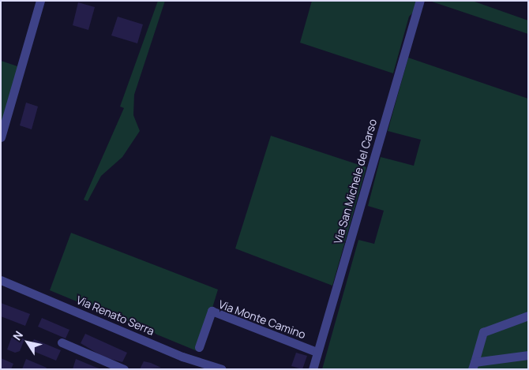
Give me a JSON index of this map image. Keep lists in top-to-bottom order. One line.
{"streets":{"street":["Via San Michele del Carso","Via Renato Serra","Via Monte Camino"]},"crossings":[["Via San Michele del Carso","Via Monte Camino"]],"north":"top left"}
